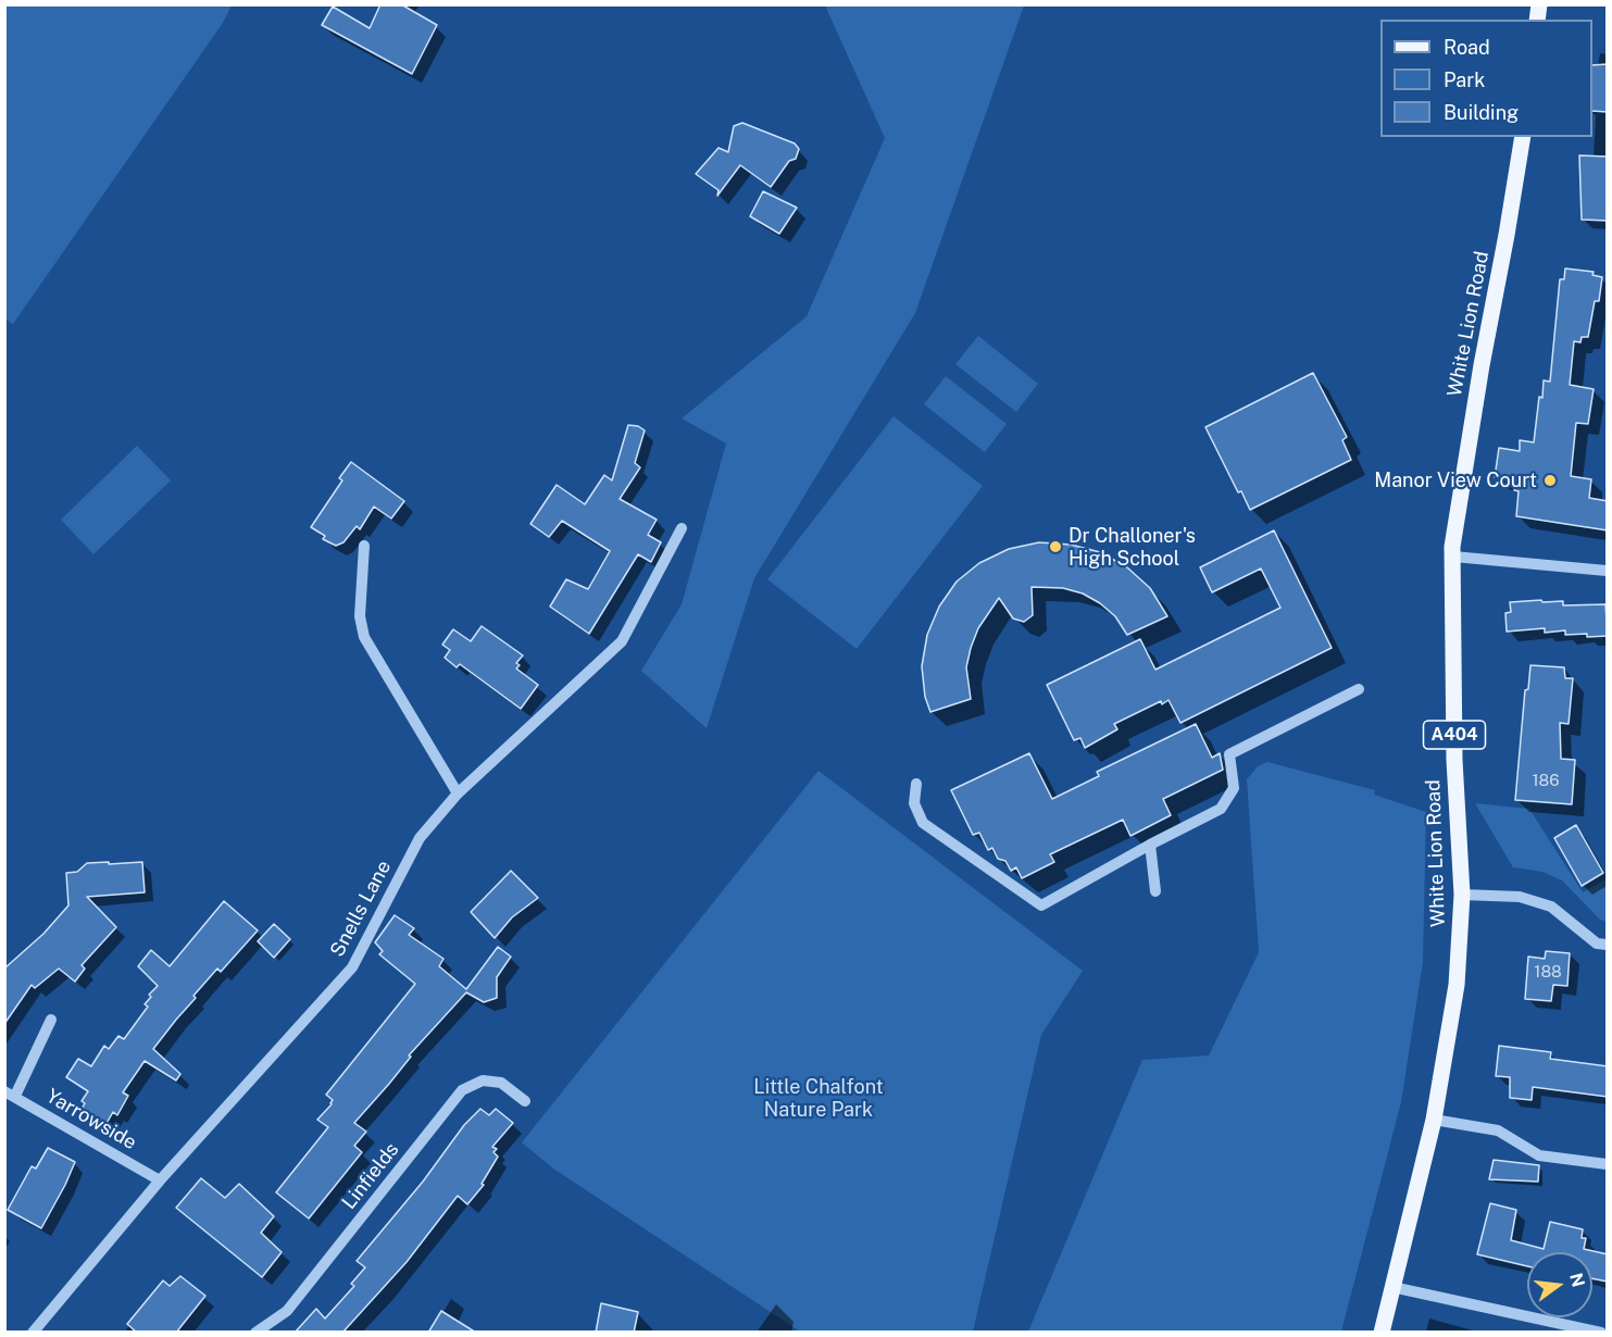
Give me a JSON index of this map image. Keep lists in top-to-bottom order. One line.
{"streets":{"main road":["White Lion Road","A404"],"street":["Snells Lane","Yarrowside","Linfields"]},"crossings":[["Snells Lane","Yarrowside"]],"parks":["Little Chalfont Nature Park"],"places":["Manor View Court","Dr Challoner's High School"],"house_numbers":["186","188"],"legend":["Road","Park","Building"],"north":"right"}
